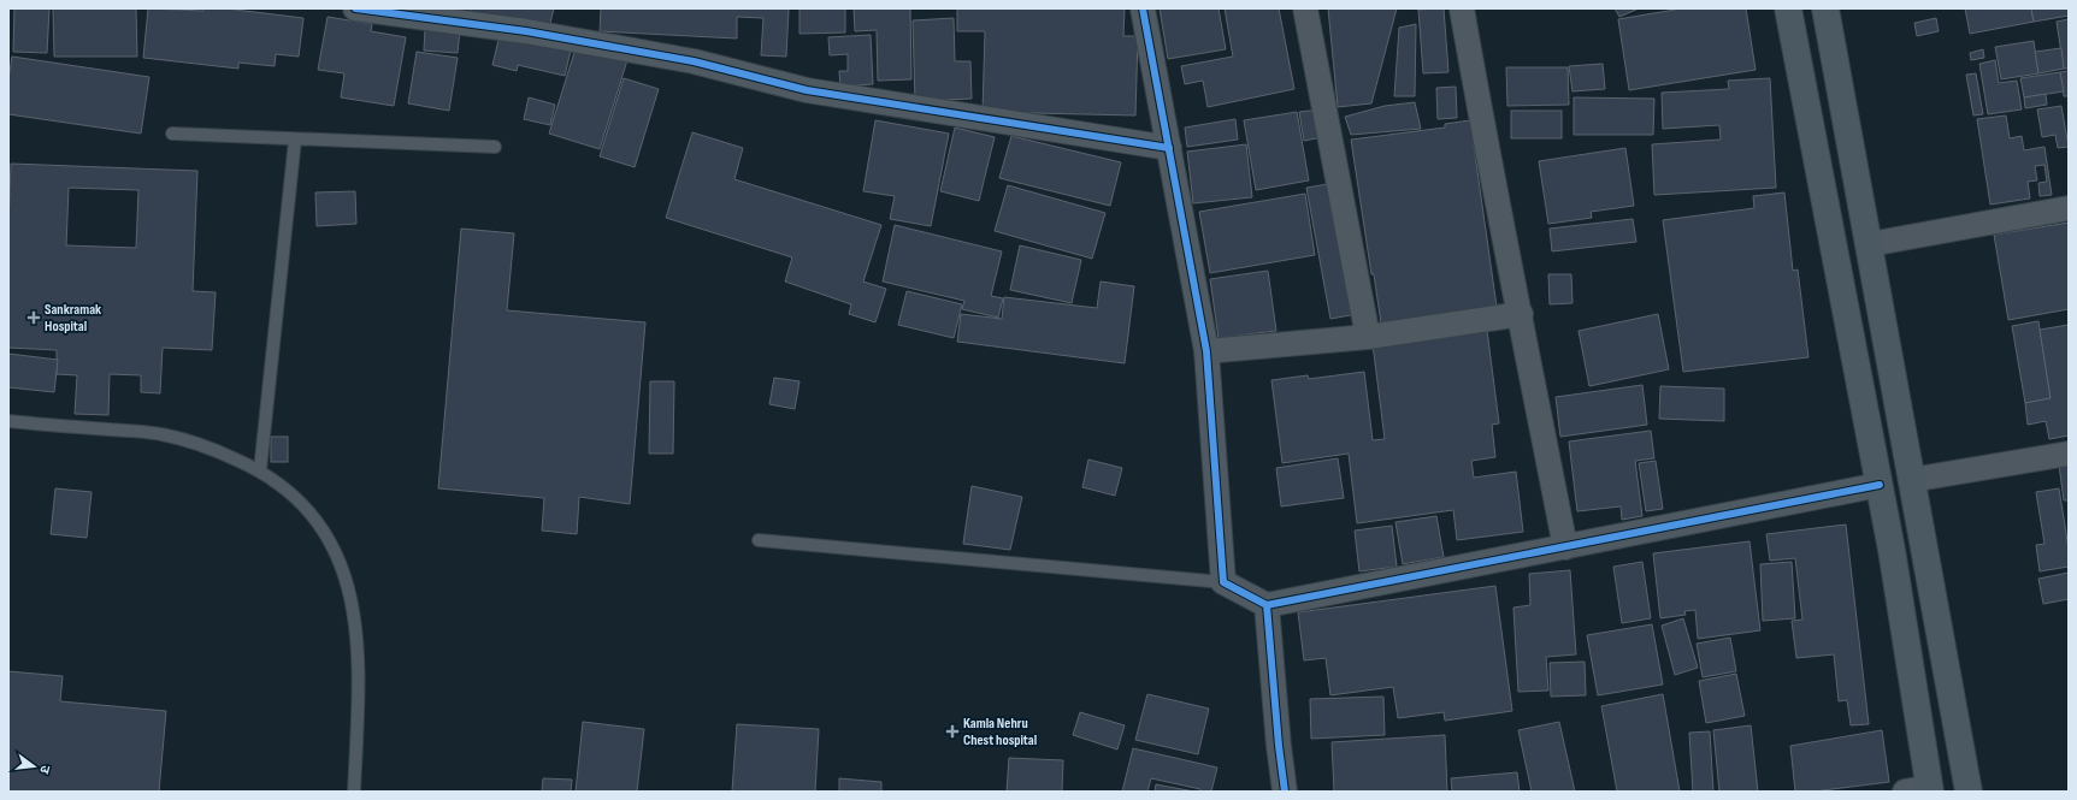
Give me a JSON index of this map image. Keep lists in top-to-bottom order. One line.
{"places":{"health":["Sankramak Hospital","Kamla Nehru Chest hospital"]},"north":"right"}
